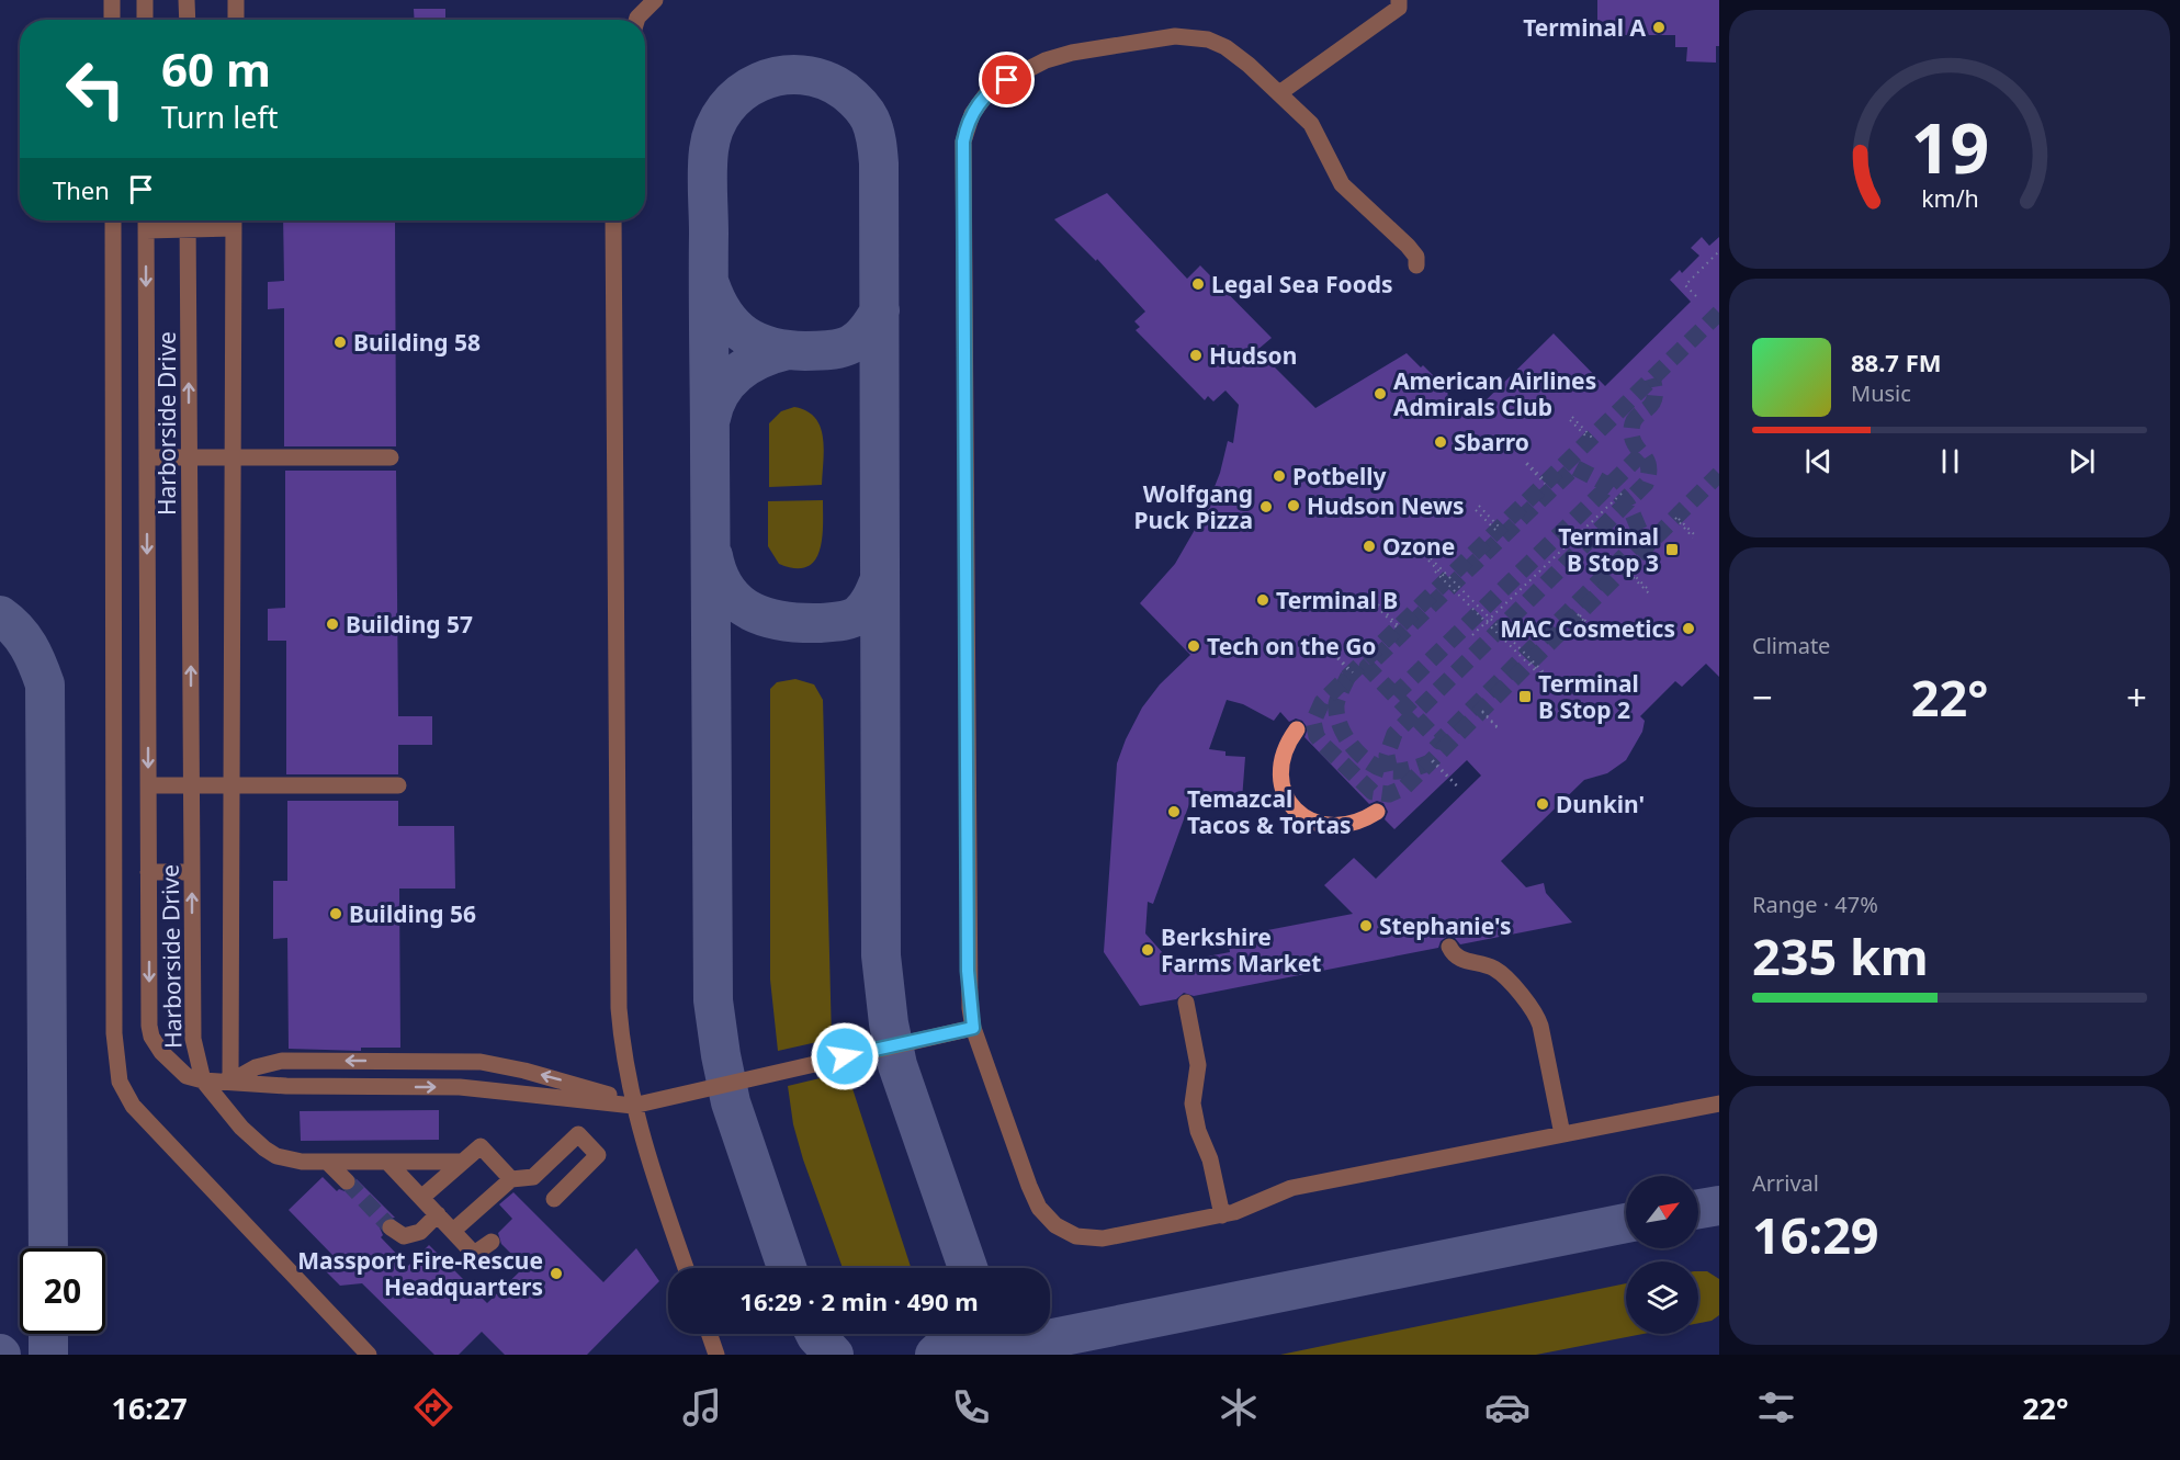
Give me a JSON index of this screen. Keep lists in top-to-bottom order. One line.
{"streets":{"street":["Harborside Drive"]},"places":{"other":["Terminal A","Legal Sea Foods","Building 58","Hudson","American Airlines Admirals Club","Sbarro","Potbelly","Hudson News","Wolfgang Puck Pizza","Ozone","Terminal B","Building 57","MAC Cosmetics","Tech on the Go","Dunkin'","Temazcal Tacos & Tortas","Building 56","Stephanie's","Berkshire Farms Market","Massport Fire-Rescue Headquarters"],"transit":["Terminal B Stop 3","Terminal B Stop 2"]},"north":"top right","page":{"turn":["60 m","Turn left"],"then":"Then","song":["88.7 FM","Music"],"tile":["Climate",["Range · 47%","235 km"],["Arrival","16:29"]],"heat":["−","22°","+"],"limit":"20","trip":"16:29 · 2 min · 490 m","tabs":["16:27","22°"],"gauge":["19","km/h"]}}
